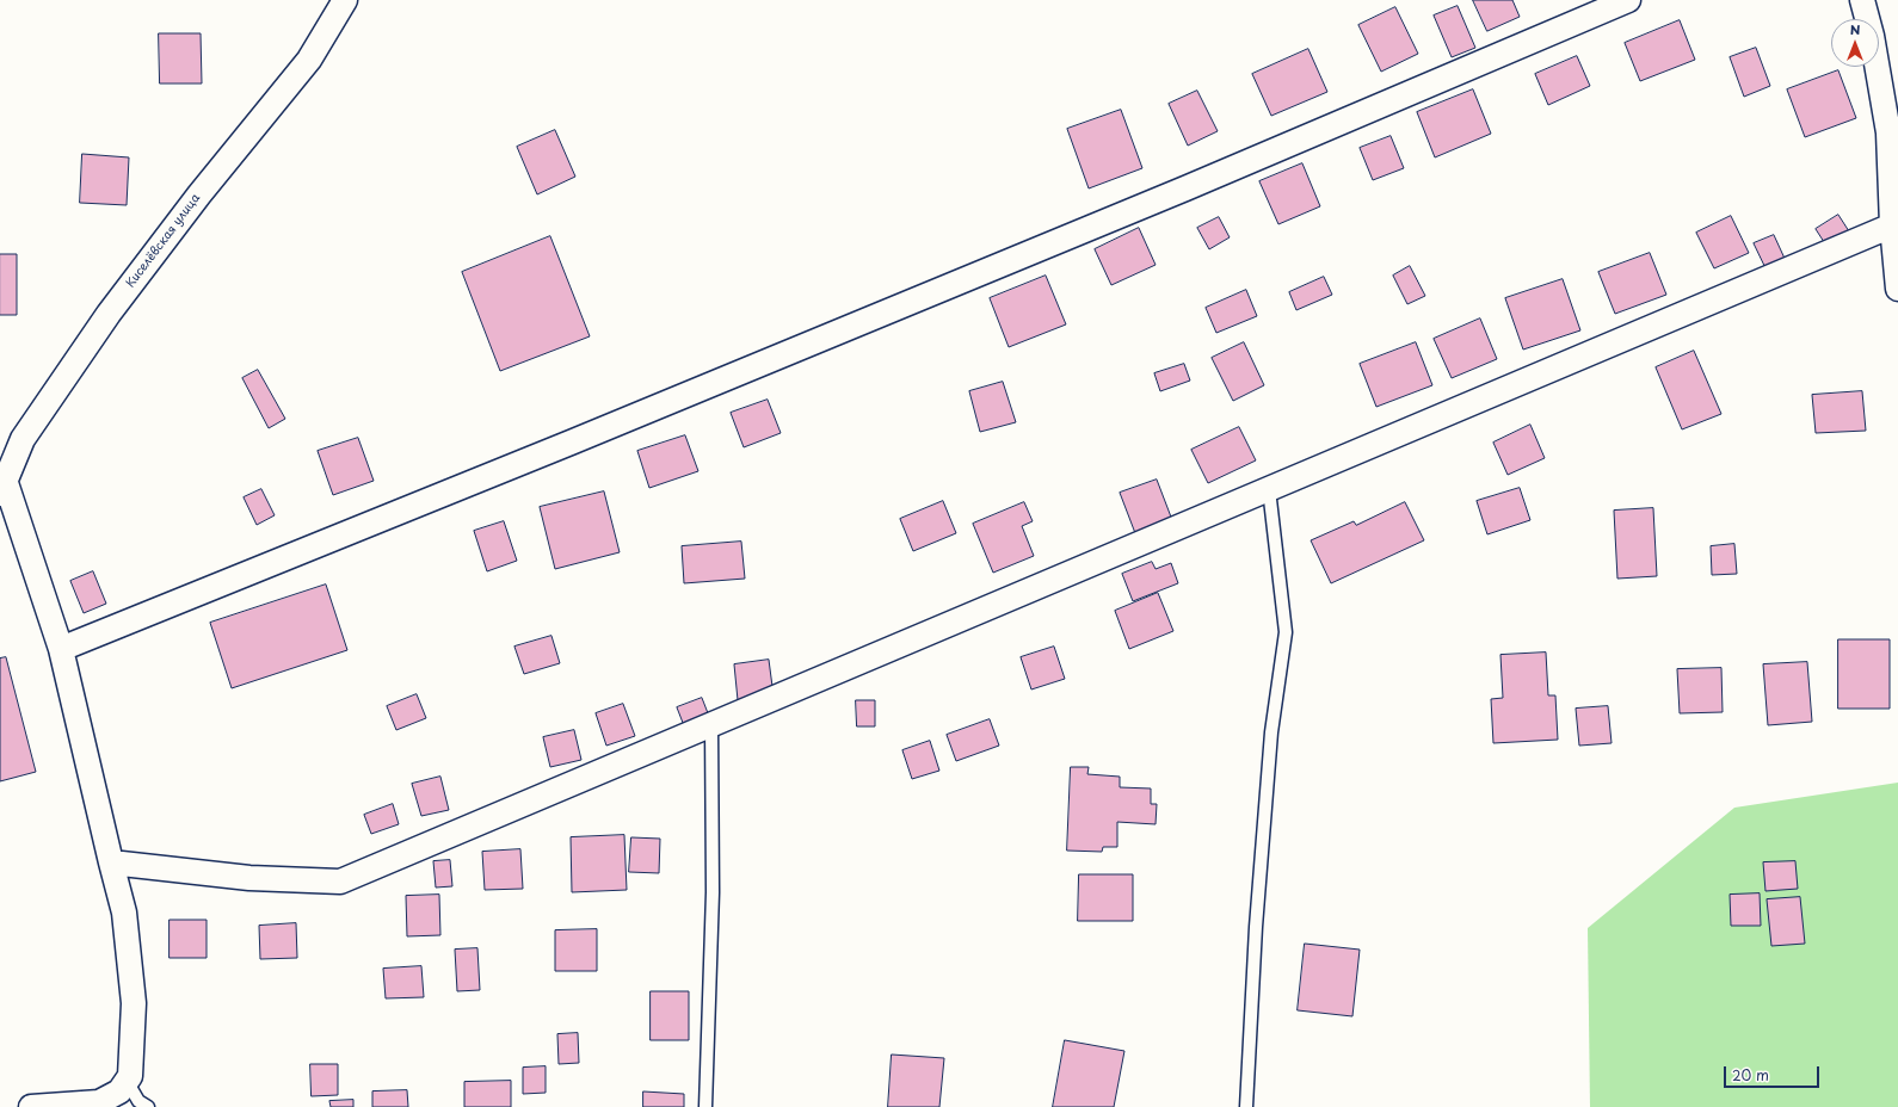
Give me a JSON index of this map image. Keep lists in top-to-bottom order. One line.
{"streets":{"street":["Киселёвская улица"]},"scale_bar":"20 m","north":"top"}
